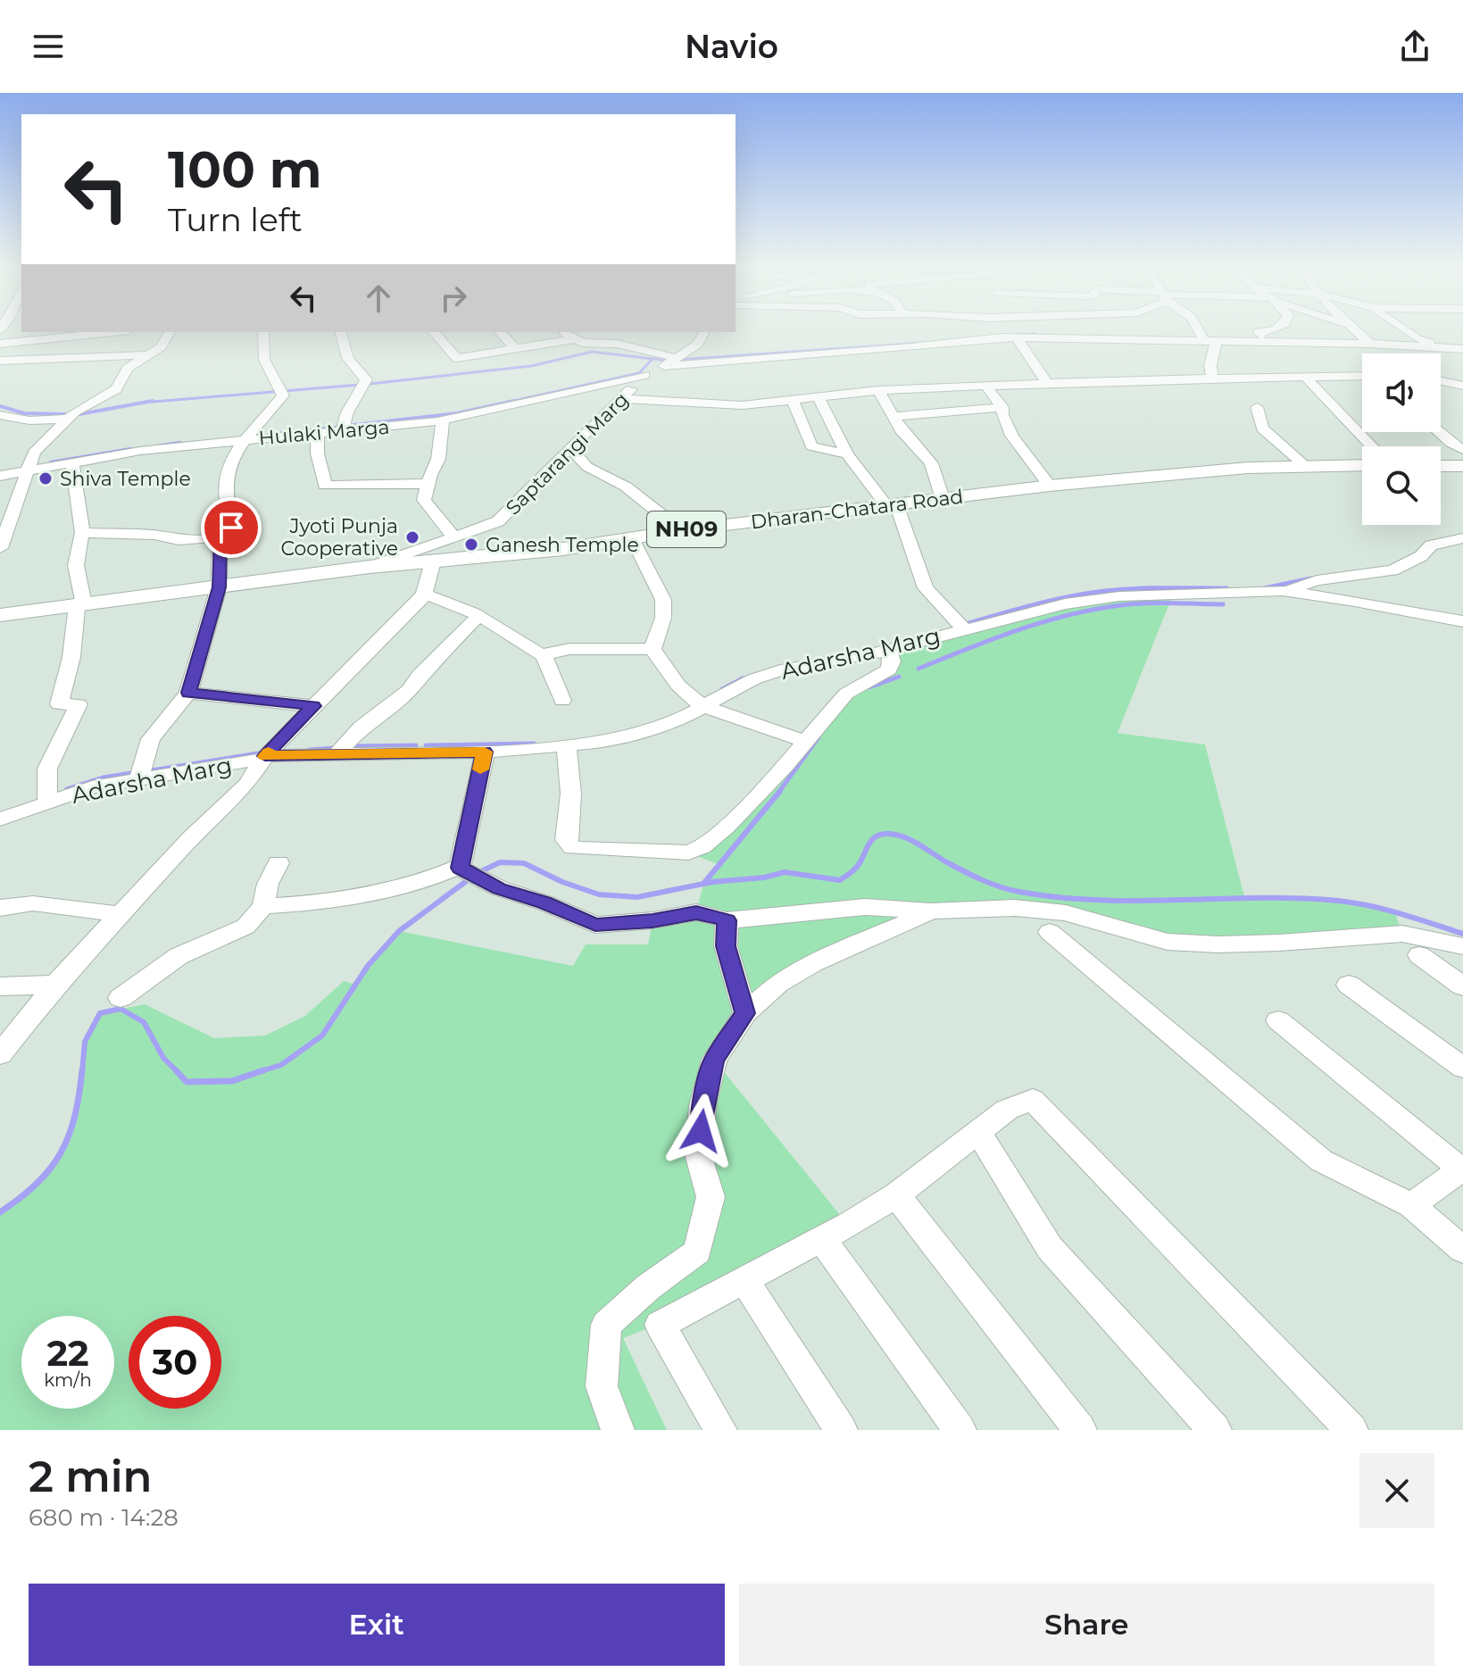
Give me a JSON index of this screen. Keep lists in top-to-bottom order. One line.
{"streets":{"main road":["Dharan-Chatara Road","NH09"],"street":["Hulaki Marga","Saptarangi Marg","Adarsha Marg"]},"crossings":[["Hulaki Marga","Saptarangi Marg"],["Saptarangi Marg","Dharan-Chatara Road"]],"places":["Shiva Temple","Jyoti Punja Cooperative","Ganesh Temple"],"page":{"header":"Navio","turn":["100 m","Turn left"],"speed":"22 km/h","limit":"30","heading":["2 min","680 m · 14:28"],"buttons":["Exit","Share"]}}
